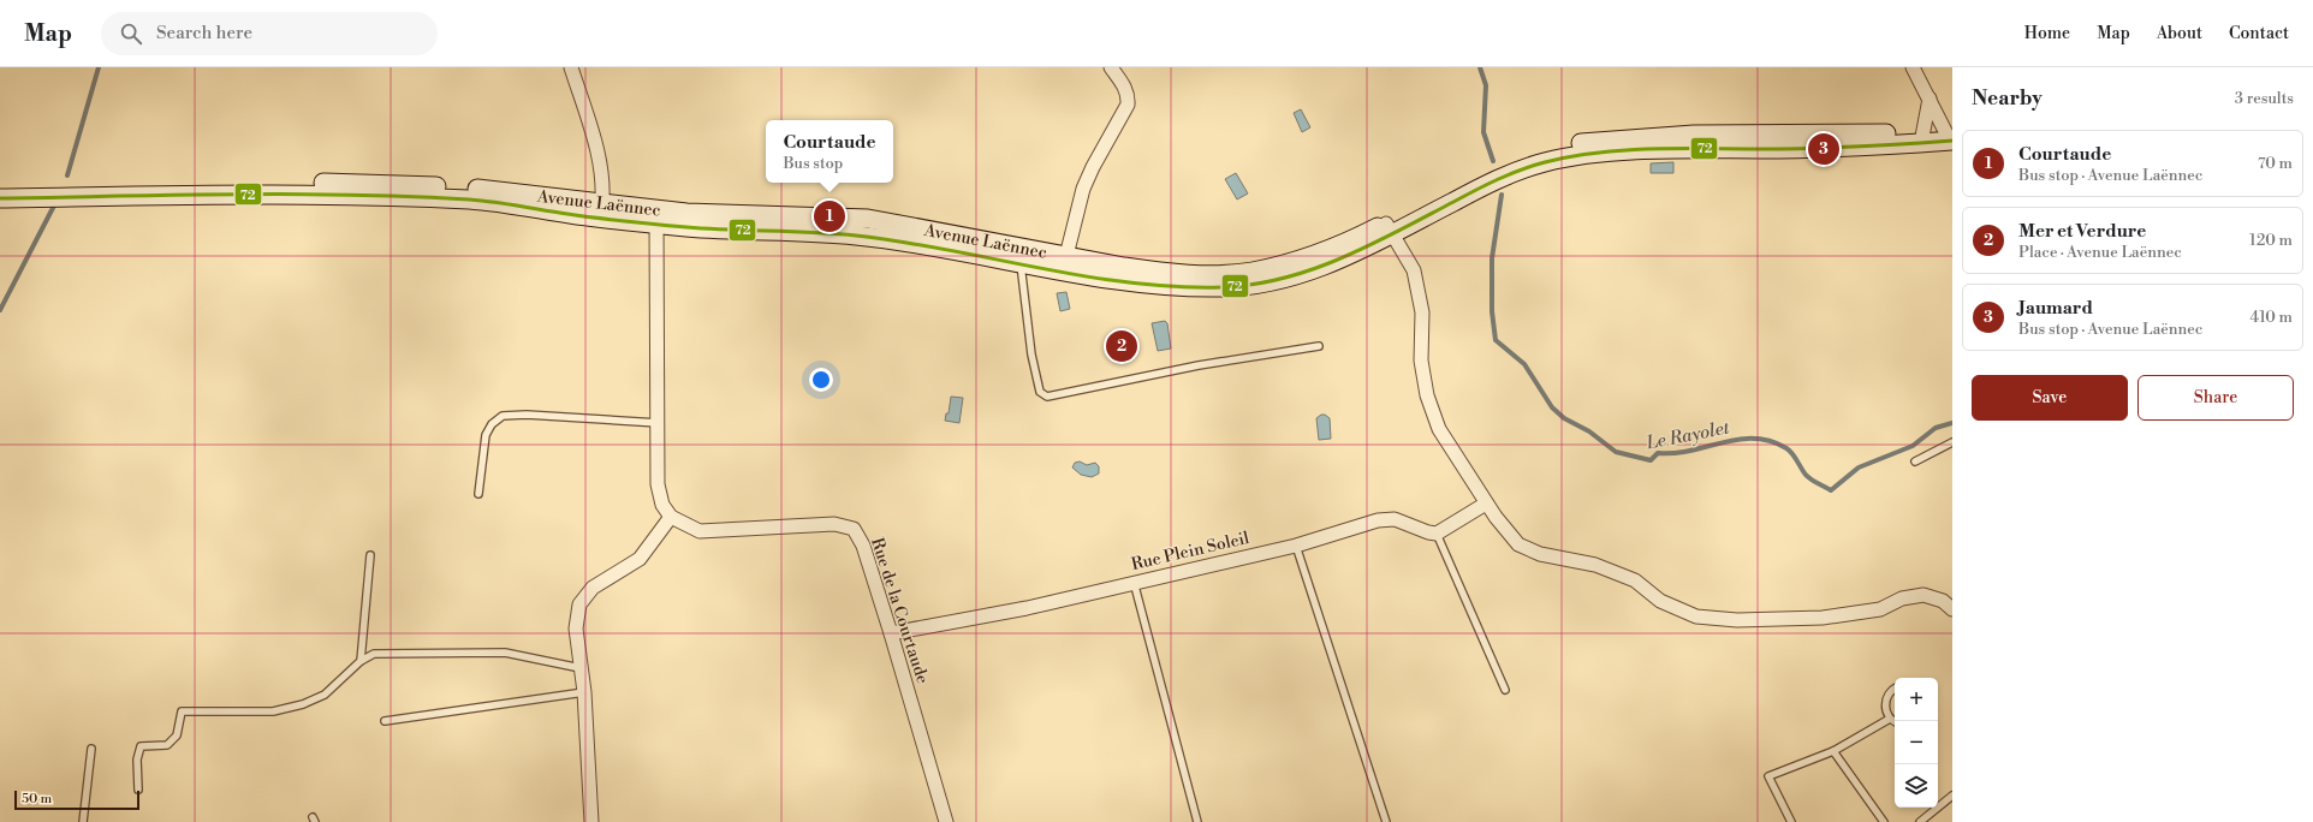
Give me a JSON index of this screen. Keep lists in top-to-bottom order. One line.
{"streets":{"main road":["Avenue Laënnec"],"street":["Rue Plein Soleil","Rue de la Courtaude"]},"crossings":[["Rue Plein Soleil","Rue de la Courtaude"]],"water":["Le Rayolet"],"lines":["transit line 72"],"scale_bar":"50 m","page":{"header":"Map","search":"Search here","nav":["Home","Map","About","Contact"],"heading":["Nearby","3 results"],"popup":["Courtaude","Bus stop"],"list":[{"mark":"1","name":"Courtaude","note":"Bus stop · Avenue Laënnec","value":"70 m"},{"mark":"2","name":"Mer et Verdure","note":"Place · Avenue Laënnec","value":"120 m"},{"mark":"3","name":"Jaumard","note":"Bus stop · Avenue Laënnec","value":"410 m"}],"pins":["3","1","2"],"buttons":["Save","Share"],"map_buttons":["+","−"],"scale":"50 m"}}
